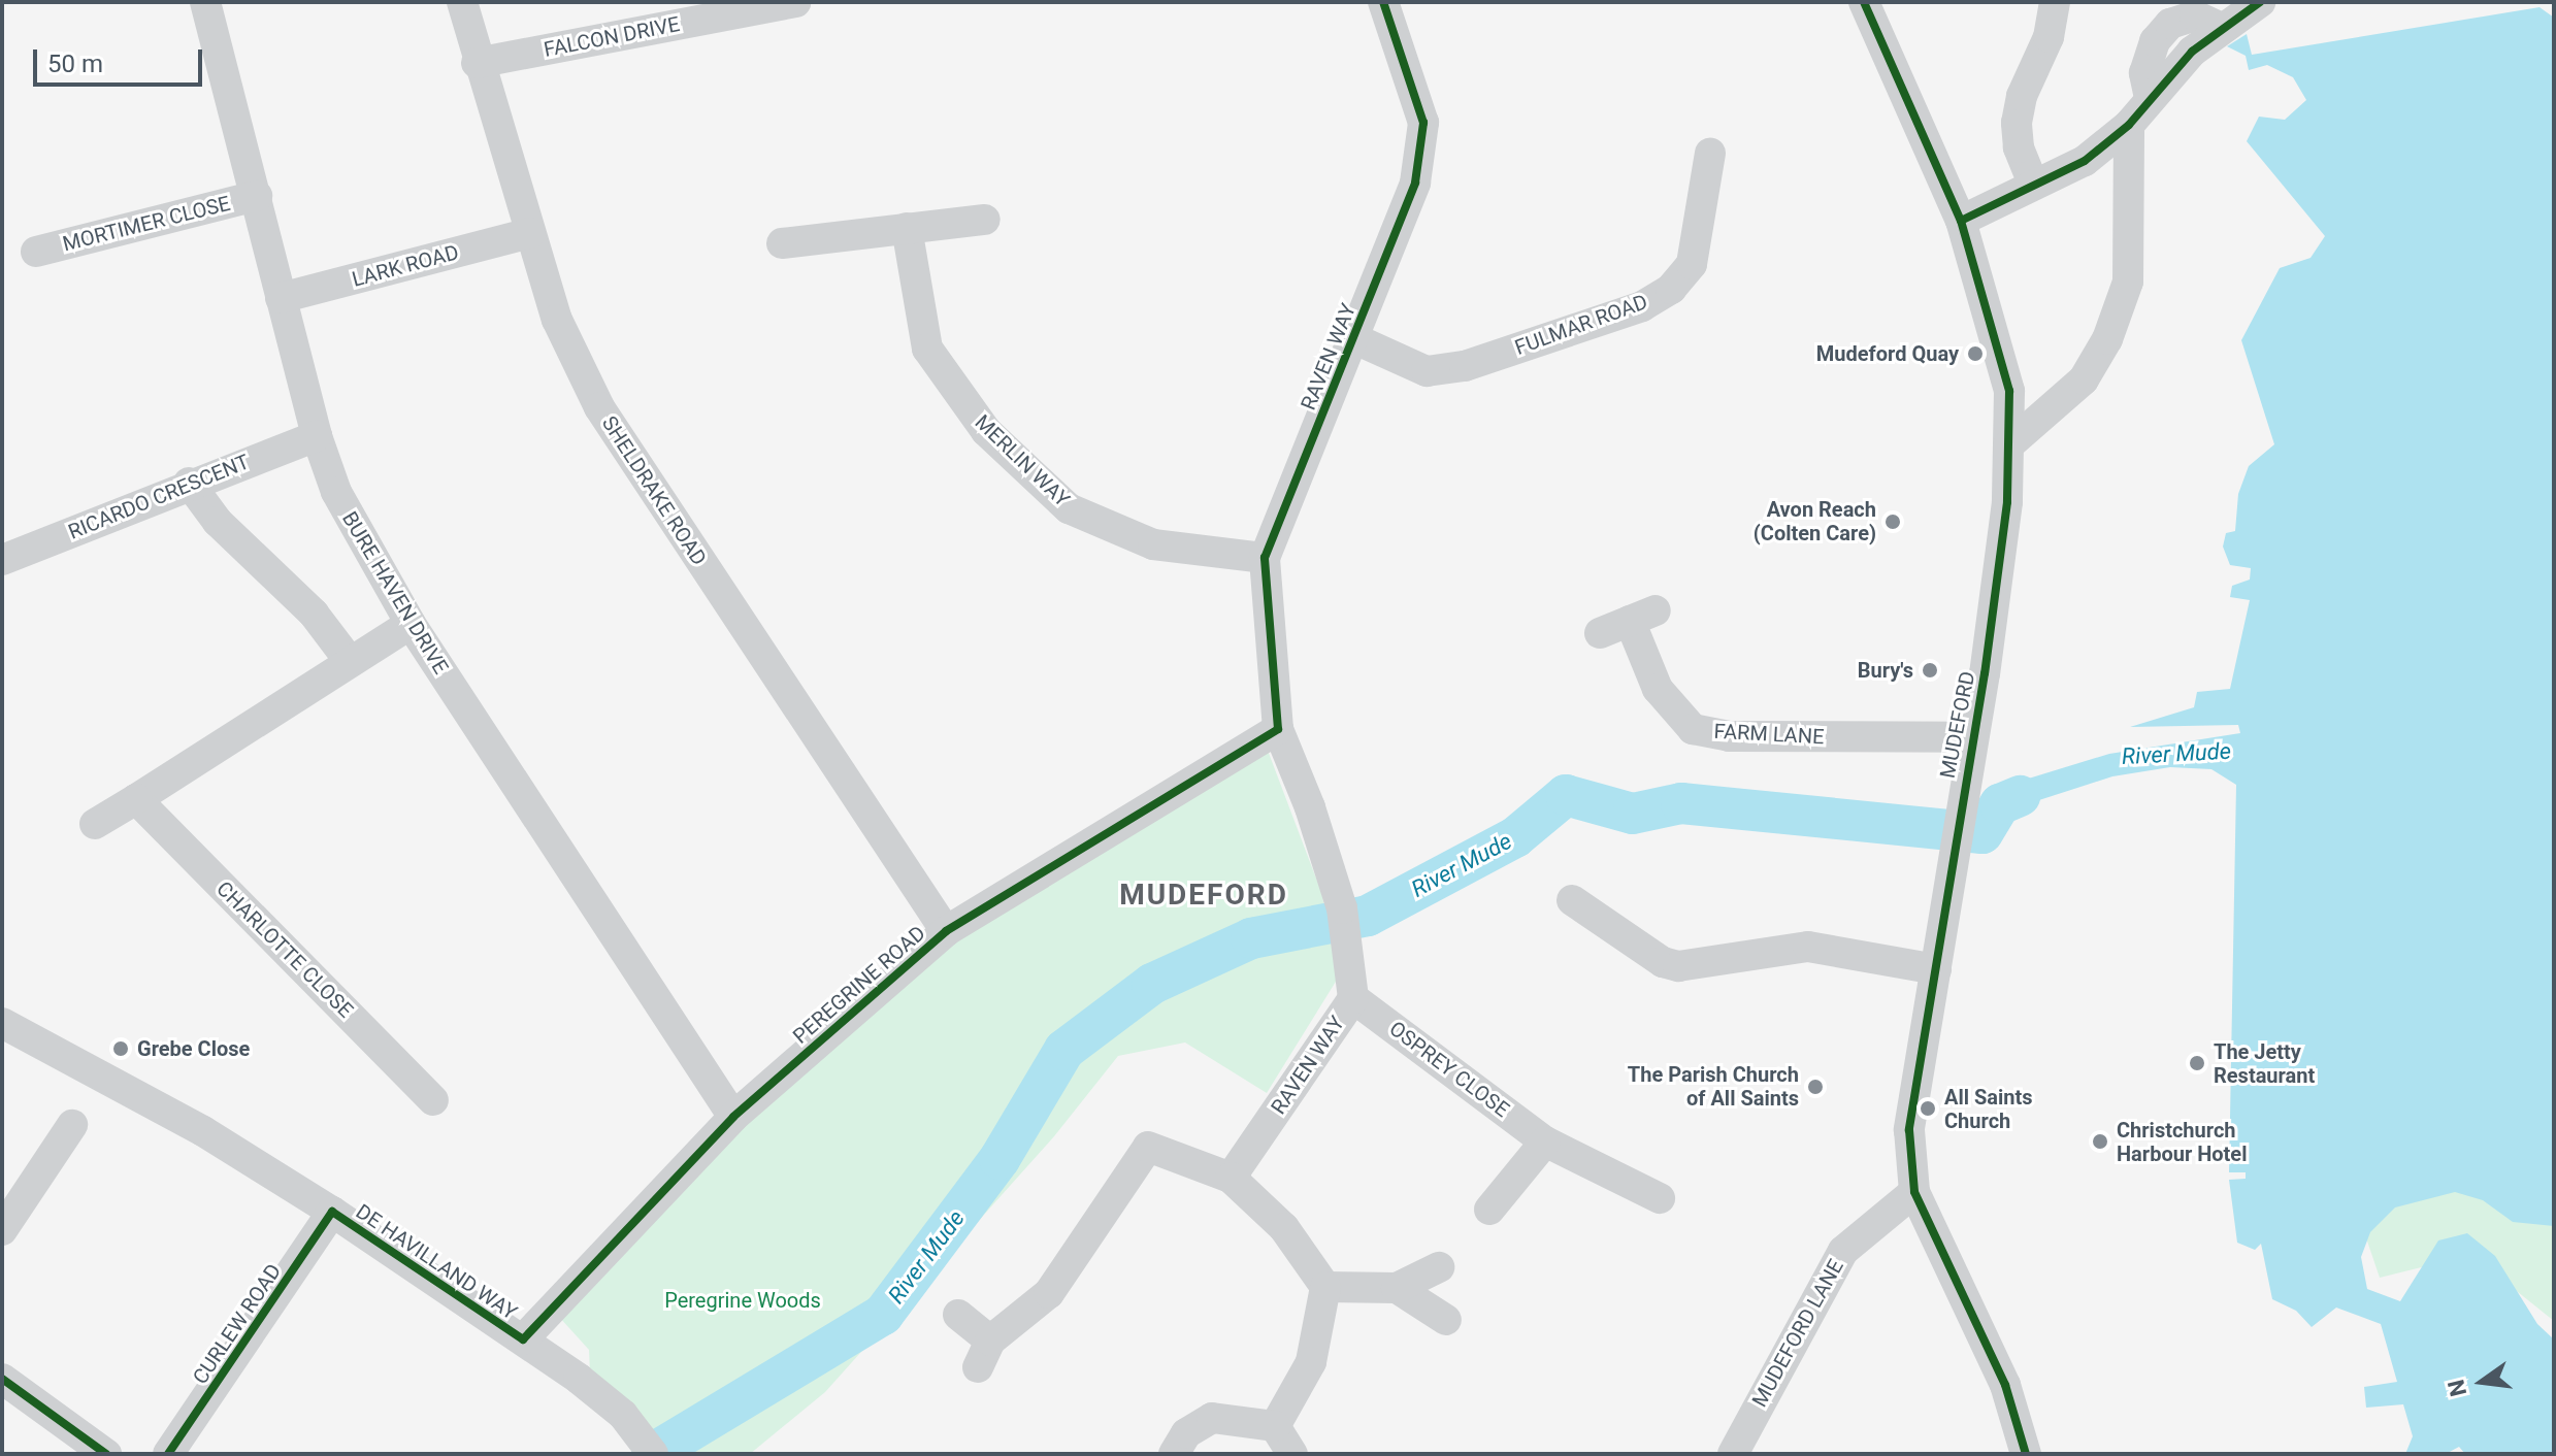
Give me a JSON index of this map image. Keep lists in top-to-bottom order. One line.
{"streets":{"street":["FALCON DRIVE","MORTIMER CLOSE","LARK ROAD","FULMAR ROAD","RAVEN WAY","MERLIN WAY","SHELDRAKE ROAD","RICARDO CRESCENT","BURE HAVEN DRIVE","MUDEFORD","FARM LANE","CHARLOTTE CLOSE","PEREGRINE ROAD","OSPREY CLOSE","DE HAVILLAND WAY","CURLEW ROAD","MUDEFORD LANE"]},"crossings":[["FALCON DRIVE","SHELDRAKE ROAD"],["MORTIMER CLOSE","BURE HAVEN DRIVE"],["LARK ROAD","SHELDRAKE ROAD"],["LARK ROAD","BURE HAVEN DRIVE"],["FULMAR ROAD","RAVEN WAY"],["RAVEN WAY","MERLIN WAY"],["RAVEN WAY","PEREGRINE ROAD"],["RAVEN WAY","OSPREY CLOSE"],["SHELDRAKE ROAD","PEREGRINE ROAD"],["RICARDO CRESCENT","BURE HAVEN DRIVE"],["BURE HAVEN DRIVE","PEREGRINE ROAD"],["MUDEFORD","FARM LANE"],["MUDEFORD","MUDEFORD LANE"],["PEREGRINE ROAD","DE HAVILLAND WAY"],["DE HAVILLAND WAY","CURLEW ROAD"]],"districts":["MUDEFORD"],"water":["River Mude"],"parks":["Peregrine Woods"],"places":["Mudeford Quay","Avon Reach (Colten Care)","Bury's","Grebe Close","The Jetty Restaurant","The Parish Church of All Saints","All Saints Church","Christchurch Harbour Hotel"],"scale_bar":"50 m","north":"left"}
